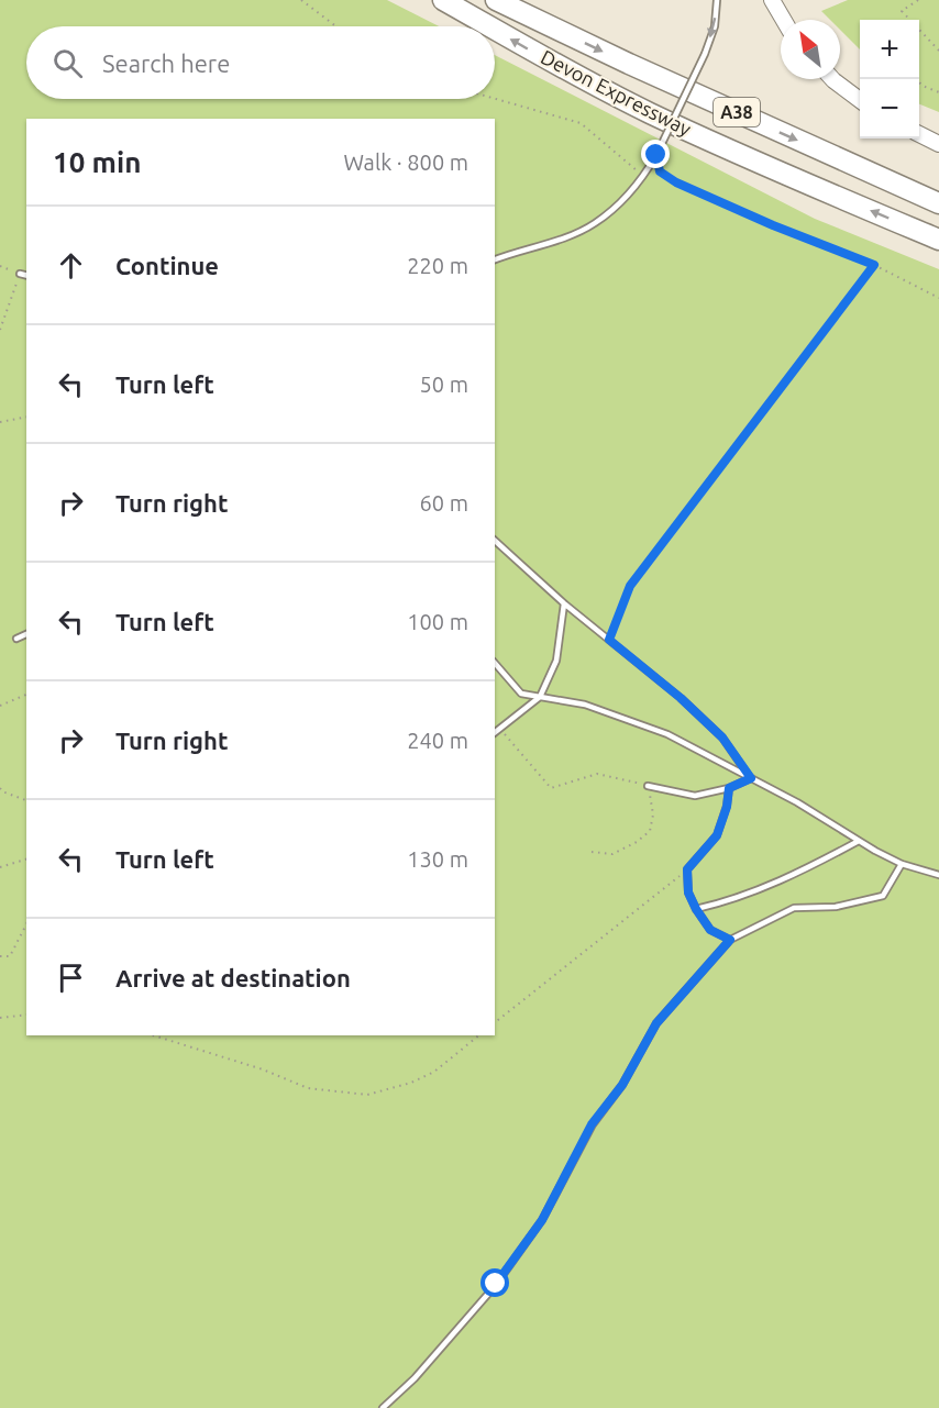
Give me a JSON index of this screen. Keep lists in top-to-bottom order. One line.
{"streets":{"highway":["Devon Expressway","A38"]},"crossings":[["Devon Expressway","A38"]],"north":"top left","page":{"map_buttons":["+","−"],"search":"Search here","heading":["10 min","Walk · 800 m"],"list":[["Continue","220 m"],["Turn left","50 m"],["Turn right","60 m"],["Turn left","100 m"],["Turn right","240 m"],["Turn left","130 m"],"Arrive at destination"]}}
